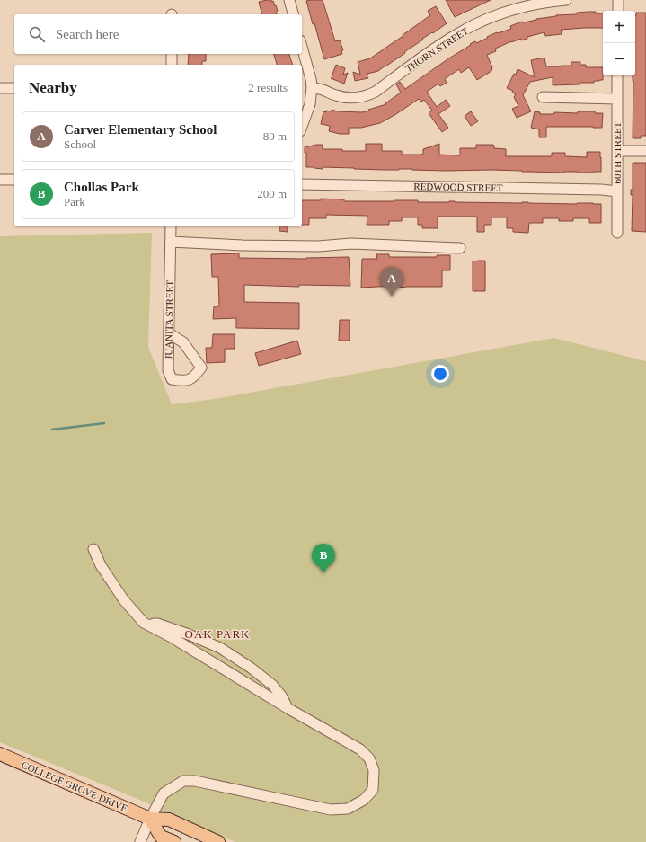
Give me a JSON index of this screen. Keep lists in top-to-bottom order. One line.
{"streets":{"main road":["COLLEGE GROVE DRIVE"],"street":["THORN STREET","60TH STREET","REDWOOD STREET","JUANITA STREET"]},"crossings":[["60TH STREET","REDWOOD STREET"]],"districts":["OAK PARK"],"page":{"map_buttons":["+","−"],"search":"Search here","heading":["Nearby","2 results"],"list":[{"mark":"A","name":"Carver Elementary School","note":"School","value":"80 m"},{"mark":"B","name":"Chollas Park","note":"Park","value":"200 m"}],"pins":["A","B"]}}
